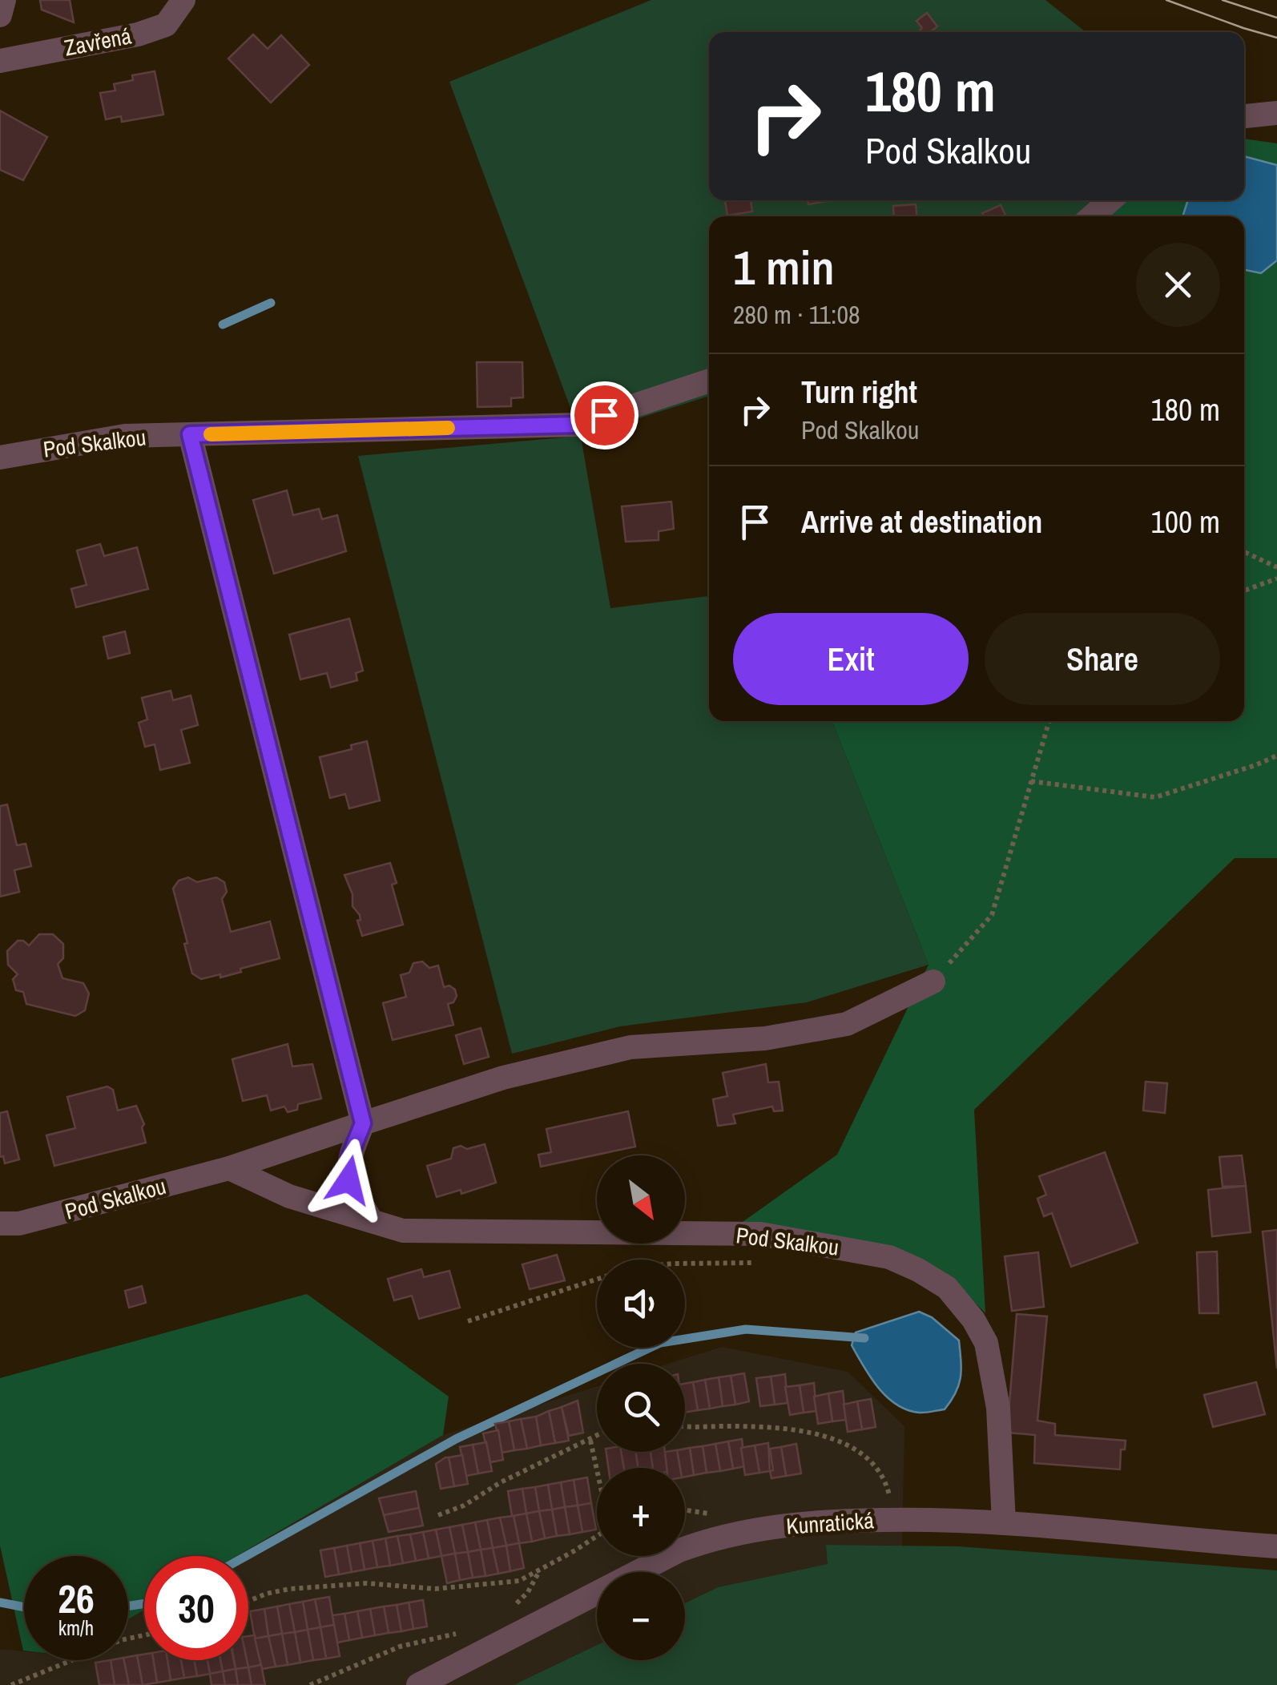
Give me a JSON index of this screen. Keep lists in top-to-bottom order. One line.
{"streets":{"street":["Zavřená","Pod Skalkou","Kunratická"]},"crossings":[["Pod Skalkou","Kunratická"]],"north":"bottom right","page":{"turn":["180 m","Pod Skalkou"],"heading":["1 min","280 m · 11:08"],"list":[{"name":"Turn right","note":"Pod Skalkou","value":"180 m"},{"name":"Arrive at destination","value":"100 m"}],"buttons":["Exit","Share"],"map_buttons":["+","−"],"speed":"26 km/h","limit":"30"}}
